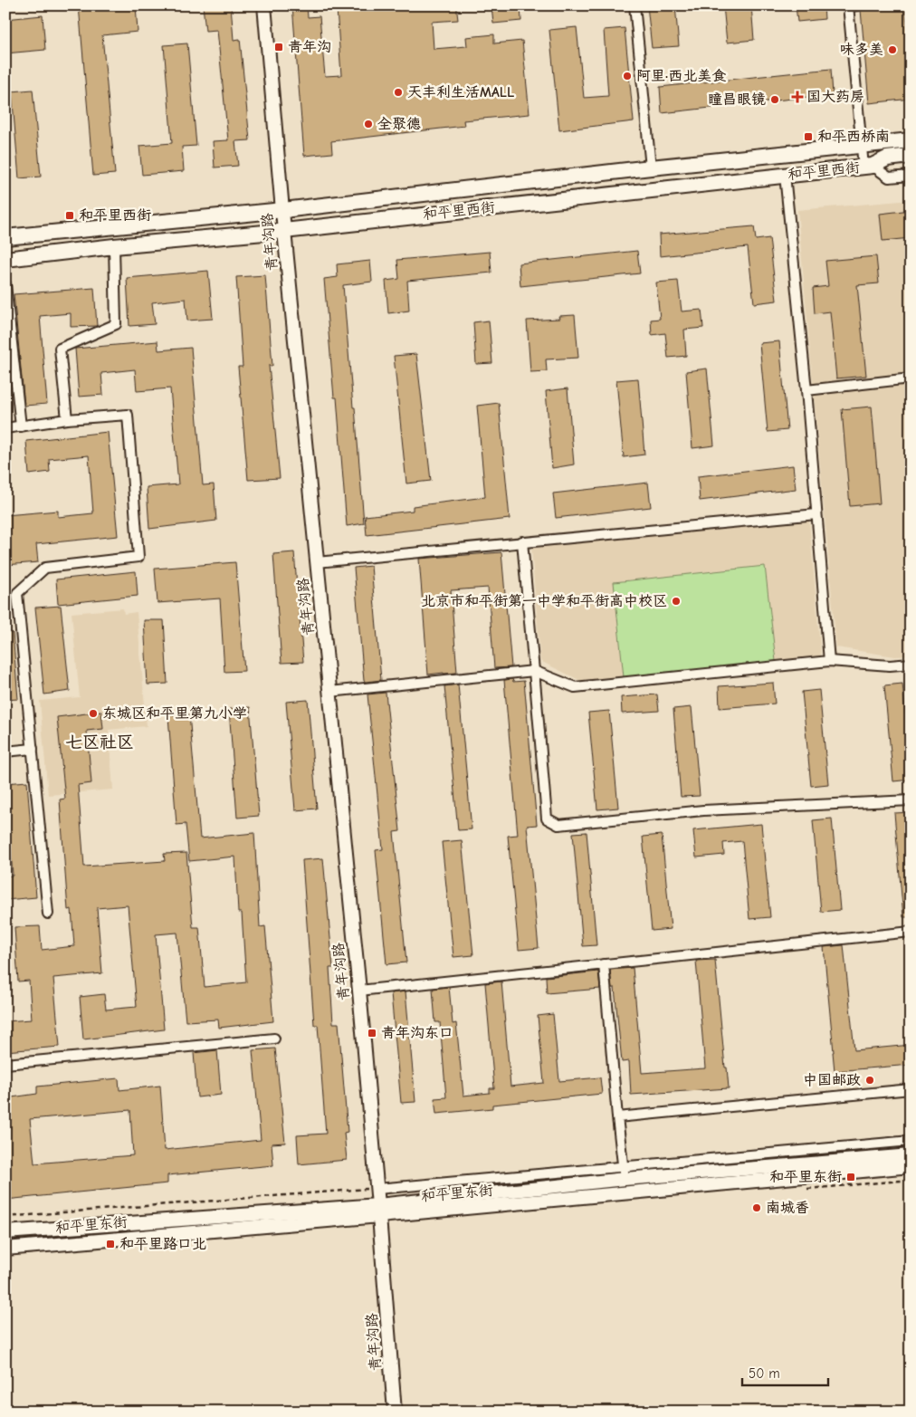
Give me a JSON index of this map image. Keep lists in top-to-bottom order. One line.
{"streets":{"main road":["和平里西街"],"street":["青年沟路","和平里东街"]},"crossings":[["和平里西街","青年沟路"],["青年沟路","和平里东街"]],"districts":["七区社区"],"places":{"transit":["青年沟","和平西桥南","和平里西街","青年沟东口","和平里东街","和平里路口北"],"other":["味多美","阿里·西北美食","天丰利生活MALL","瞳昌眼镜","全聚德","北京市和平街第一中学和平街高中校区","东城区和平里第九小学","中国邮政","南城香"],"health":["国大药房"]},"scale_bar":"50 m"}
